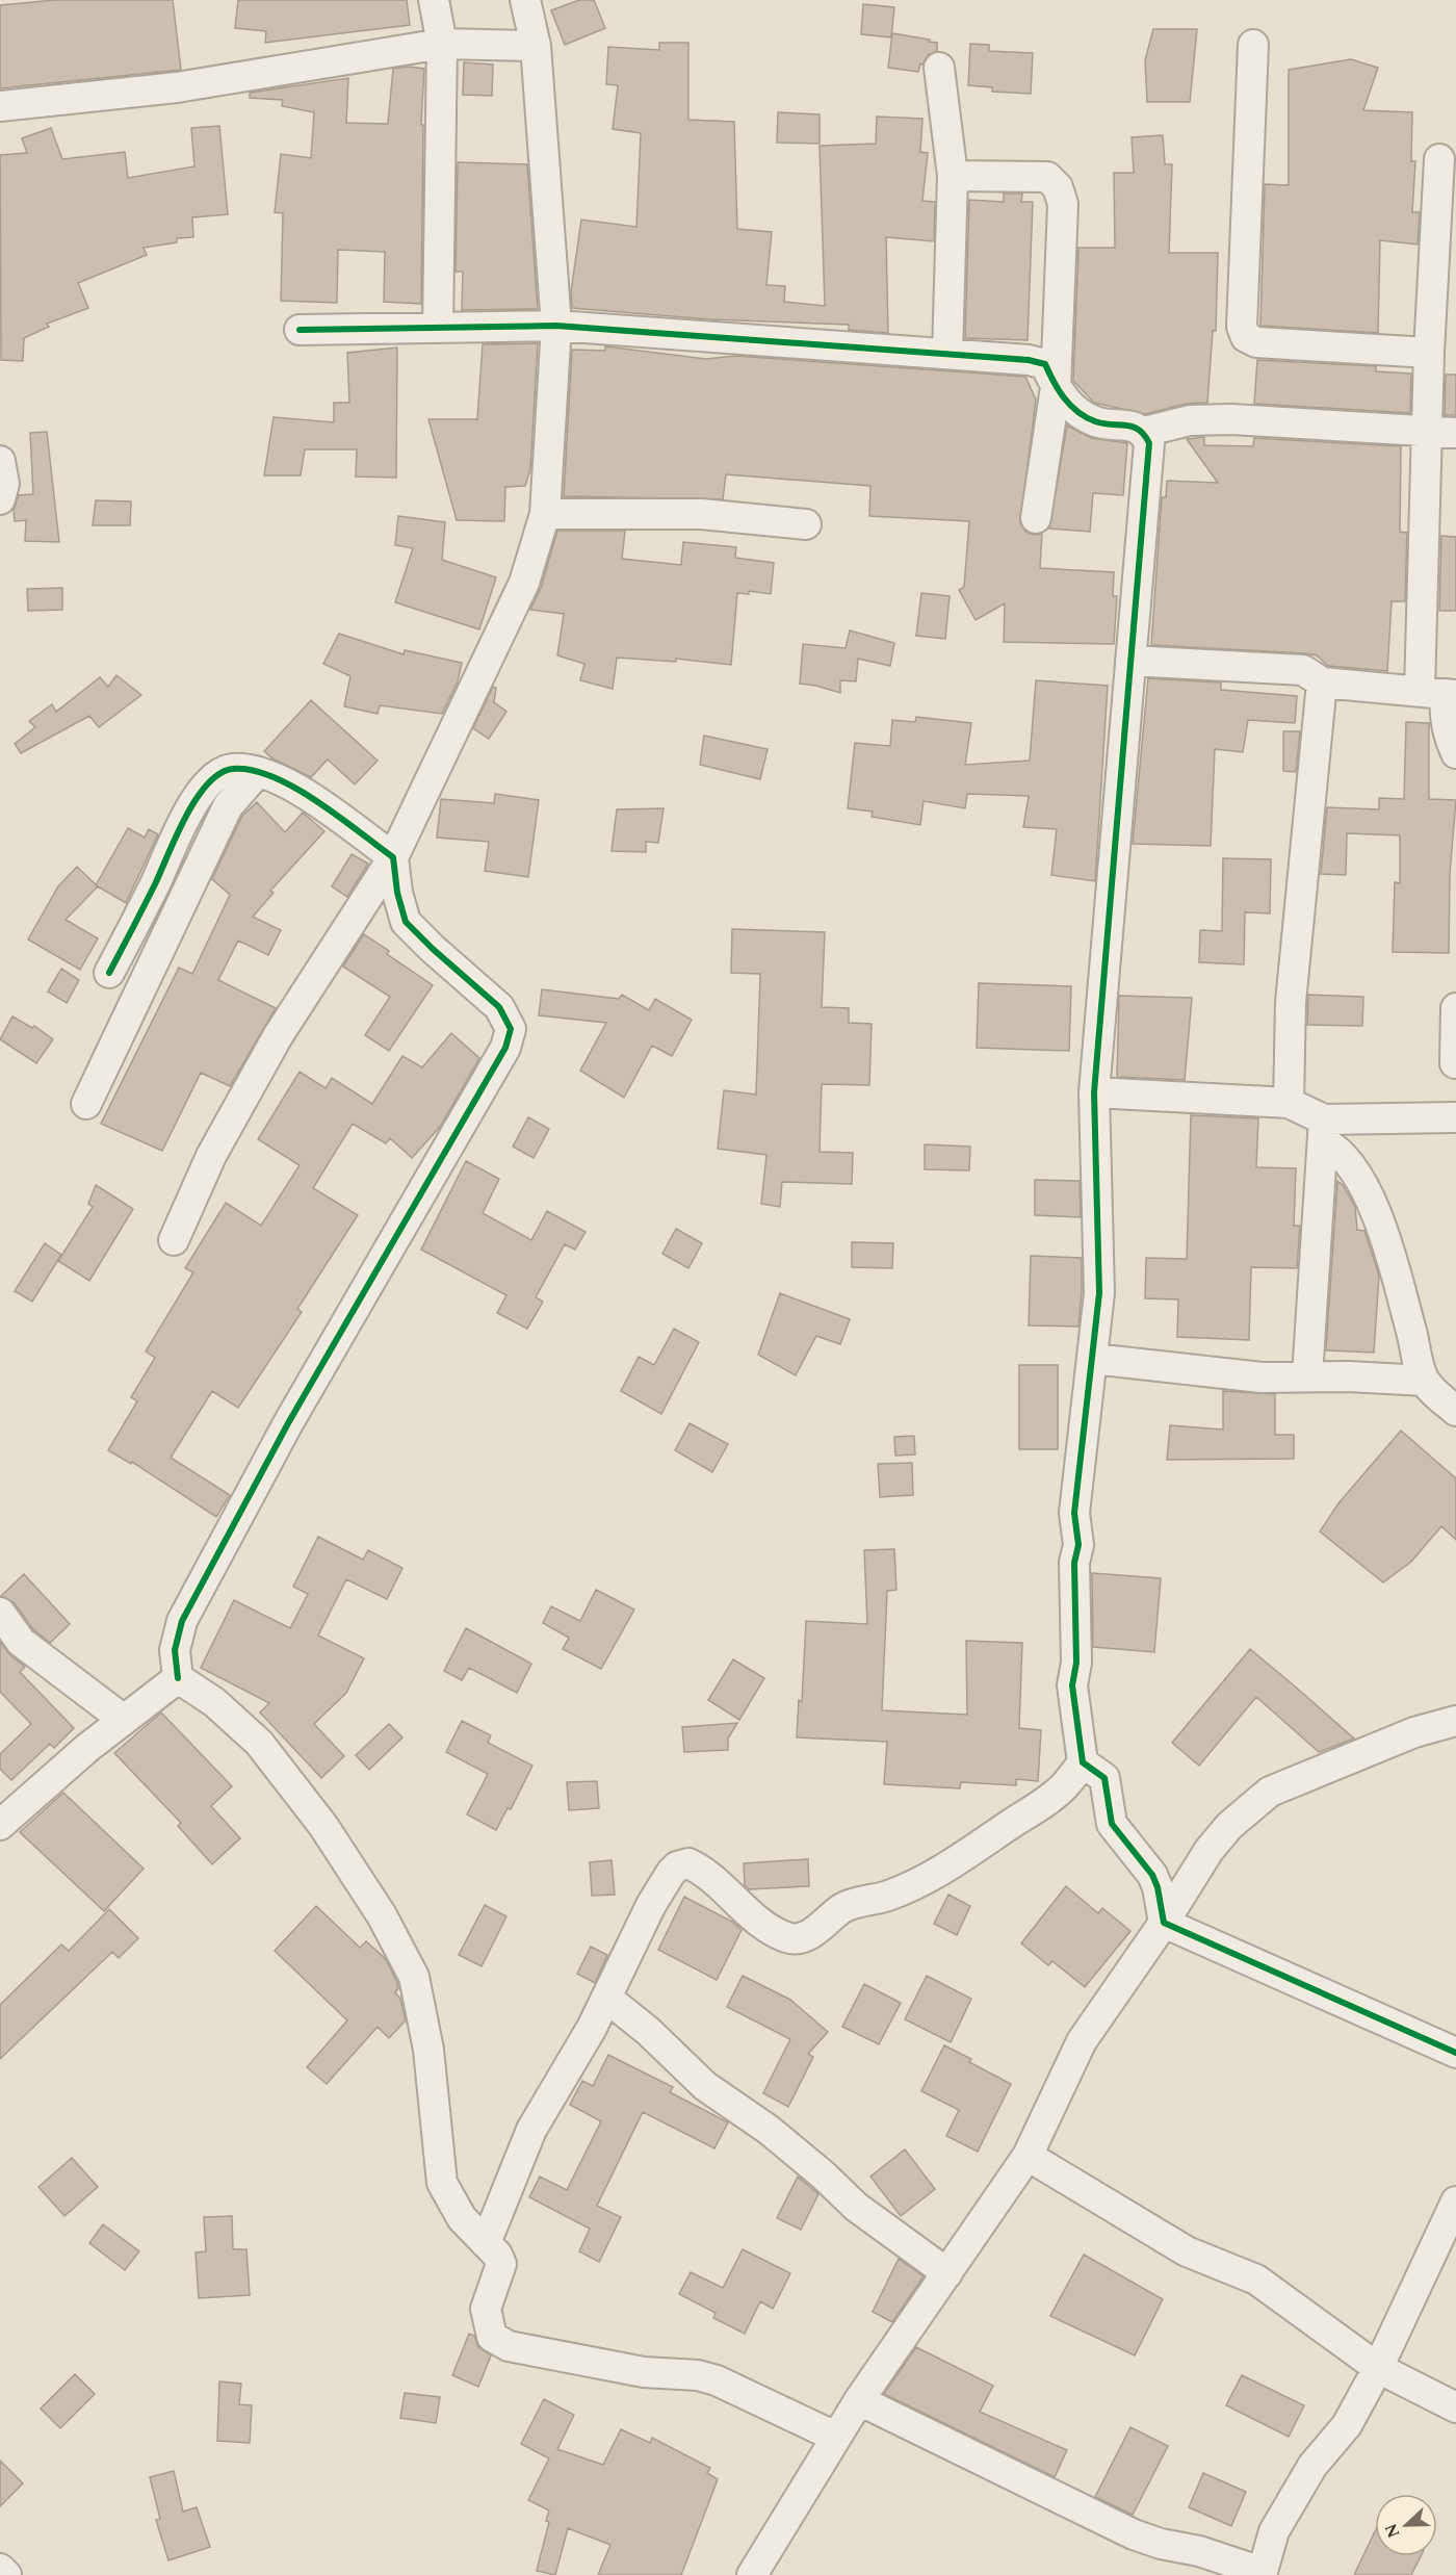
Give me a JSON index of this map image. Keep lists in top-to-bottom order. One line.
{"north":"left"}
